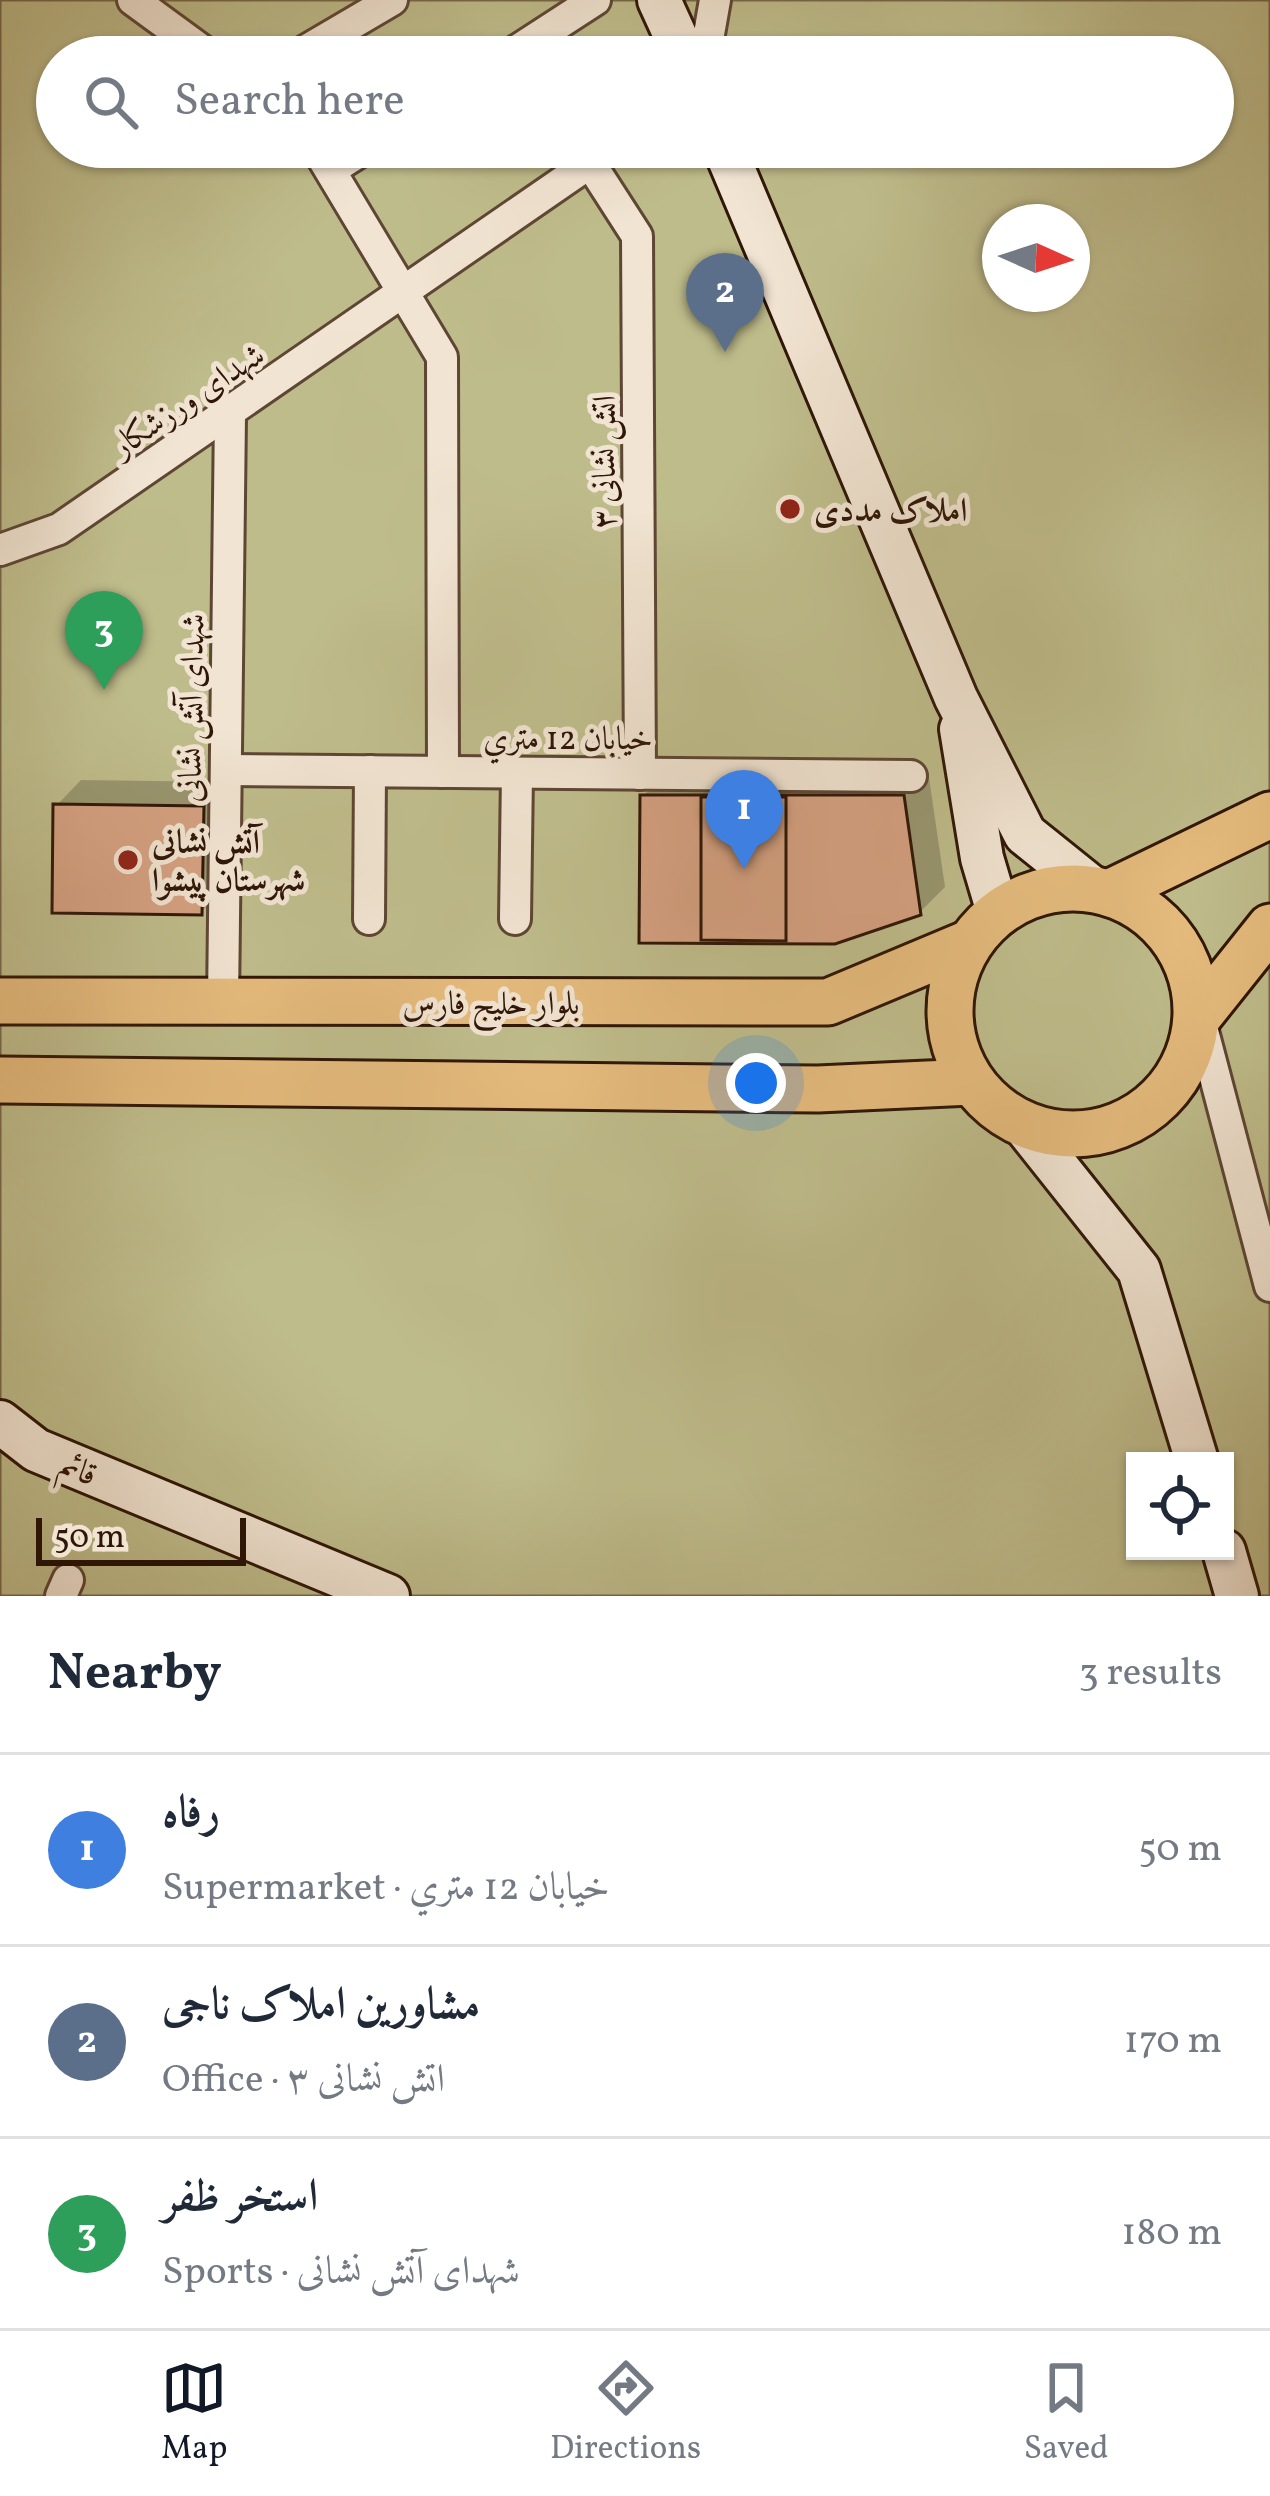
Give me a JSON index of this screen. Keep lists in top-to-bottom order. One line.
{"streets":{"main road":["بلوار خلیج فارس"],"street":["شهدای ورزشکار","اتش نشانی ۳","شهدای آتش نشانی","خيابان 12 متري","قائم"]},"crossings":[["شهدای ورزشکار","شهدای آتش نشانی"],["اتش نشانی ۳","خيابان 12 متري"],["شهدای آتش نشانی","خيابان 12 متري"],["شهدای آتش نشانی","بلوار خلیج فارس"]],"places":["املاک مددی","آتش نشانی شهرستان پیشوا"],"scale_bar":"50 m","north":"right","page":{"search":"Search here","pins":["2","3","1"],"scale":"50 m","heading":["Nearby","3 results"],"list":[{"mark":"1","name":"رفاه","note":"Supermarket · خيابان 12 متري","value":"50 m"},{"mark":"2","name":"مشاورین املاک ناجی","note":"Office · اتش نشانی ۳","value":"170 m"},{"mark":"3","name":"استخر ظفر","note":"Sports · شهدای آتش نشانی","value":"180 m"}],"nav":["Map","Directions","Saved"]}}
